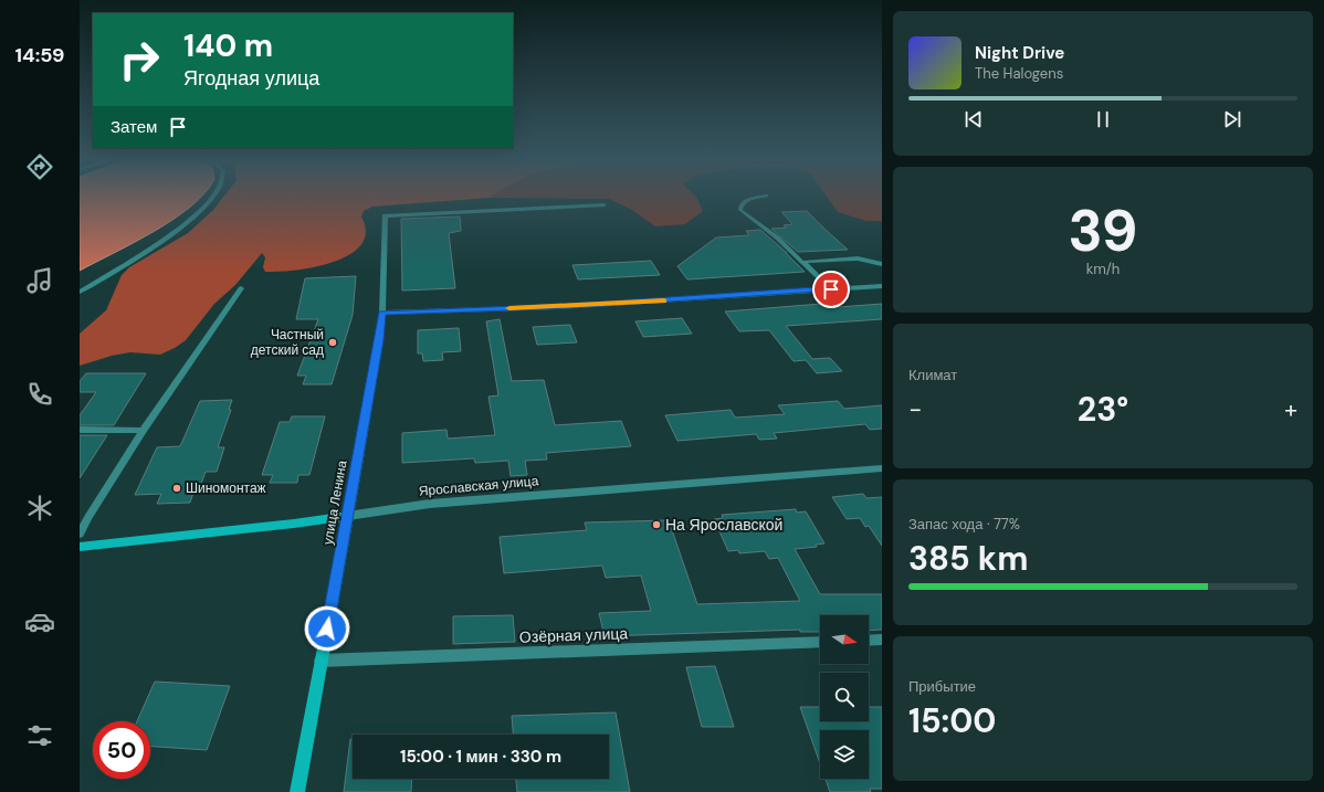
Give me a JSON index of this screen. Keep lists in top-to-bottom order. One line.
{"streets":{"main road":["Ярославская улица","улица Ленина"],"street":["Озёрная улица"]},"crossings":[["Ярославская улица","улица Ленина"],["улица Ленина","Озёрная улица"]],"places":["Частный детский сад","Шиномонтаж","На Ярославской"],"north":"right","page":{"tabs":"14:59","turn":["140 m","Ягодная улица"],"song":["Night Drive","The Halogens"],"then":"Затем","tile":[["39","km/h"],"Климат",["Запас хода · 77%","385 km"],["Прибытие","15:00"]],"heat":["−","23°","+"],"limit":"50","trip":"15:00 · 1 мин · 330 m"}}
